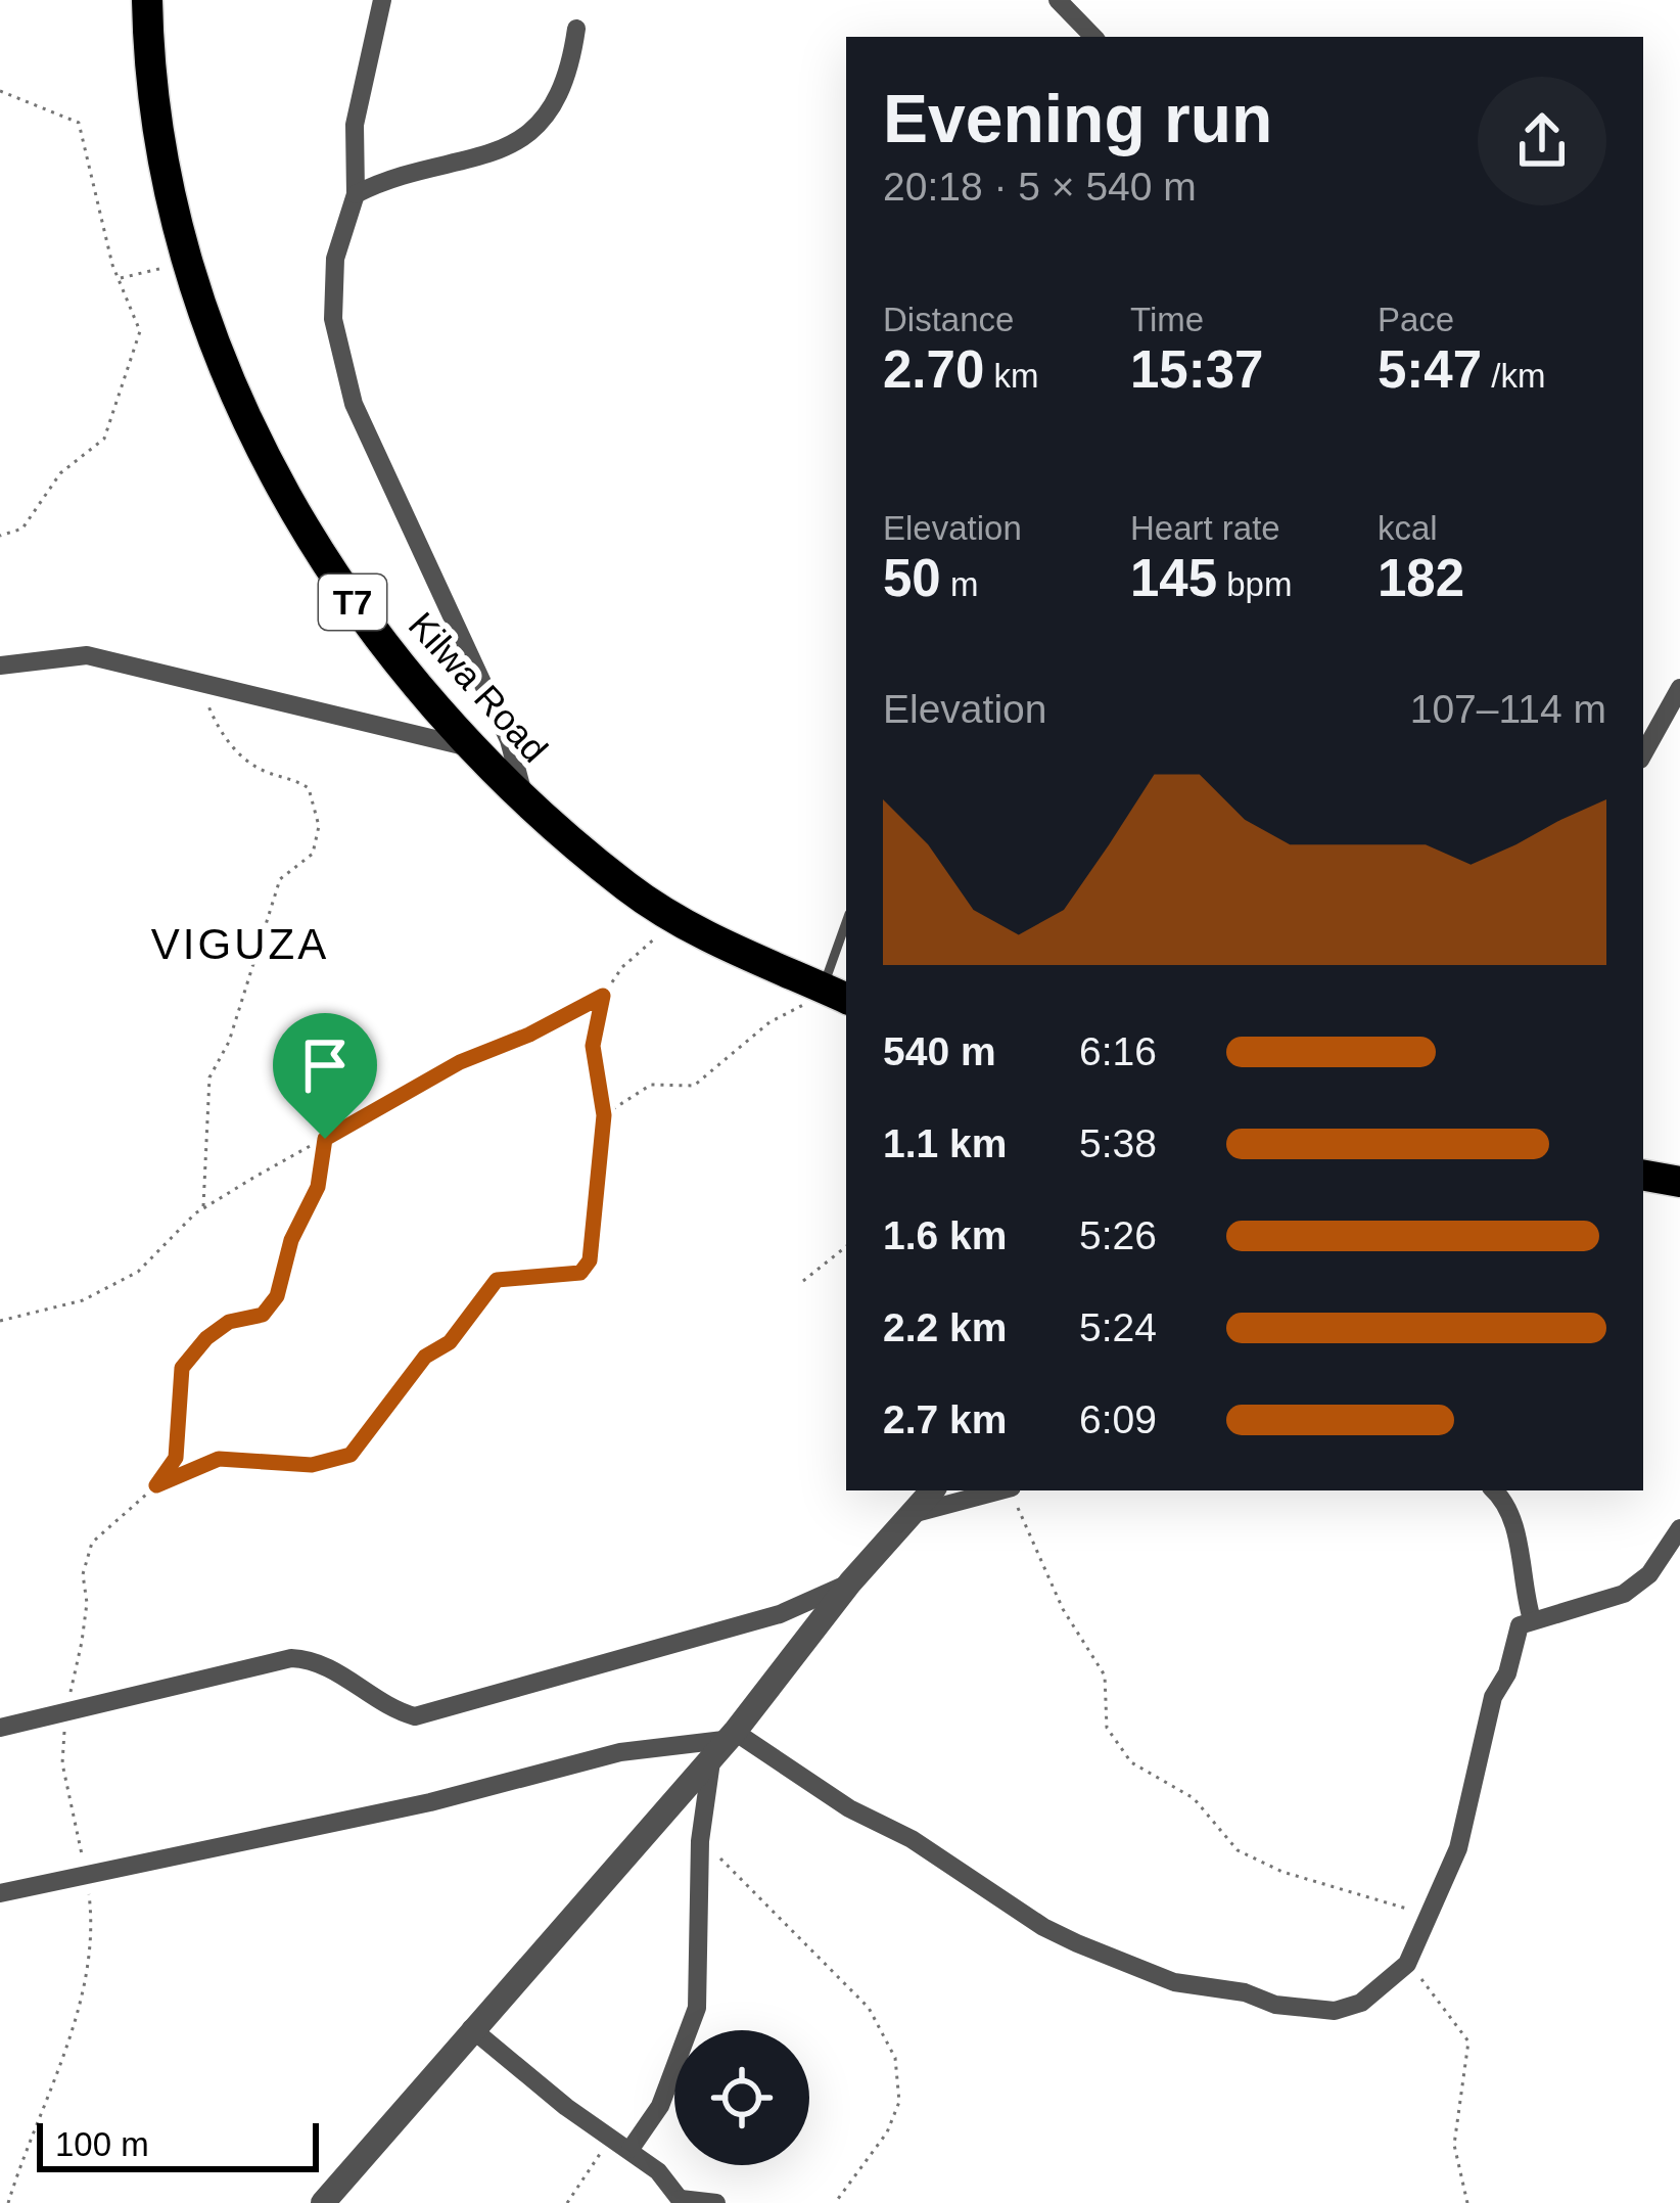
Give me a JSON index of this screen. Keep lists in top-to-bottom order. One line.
{"streets":{"highway":["T7","Kilwa Road"]},"districts":["VIGUZA"],"scale_bar":"100 m","page":{"heading":["Evening run","20:18 · 5 × 540 m"],"stats":[["Distance","2.70 km"],["Time","15:37"],["Pace","5:47 /km"],["Elevation","50 m"],["Heart rate","145 bpm"],["kcal","182"]],"chart":["Elevation","107–114 m"],"list":[{"name":"540 m","note":"6:16"},{"name":"1.1 km","note":"5:38"},{"name":"1.6 km","note":"5:26"},{"name":"2.2 km","note":"5:24"},{"name":"2.7 km","note":"6:09"}],"scale":"100 m"}}
